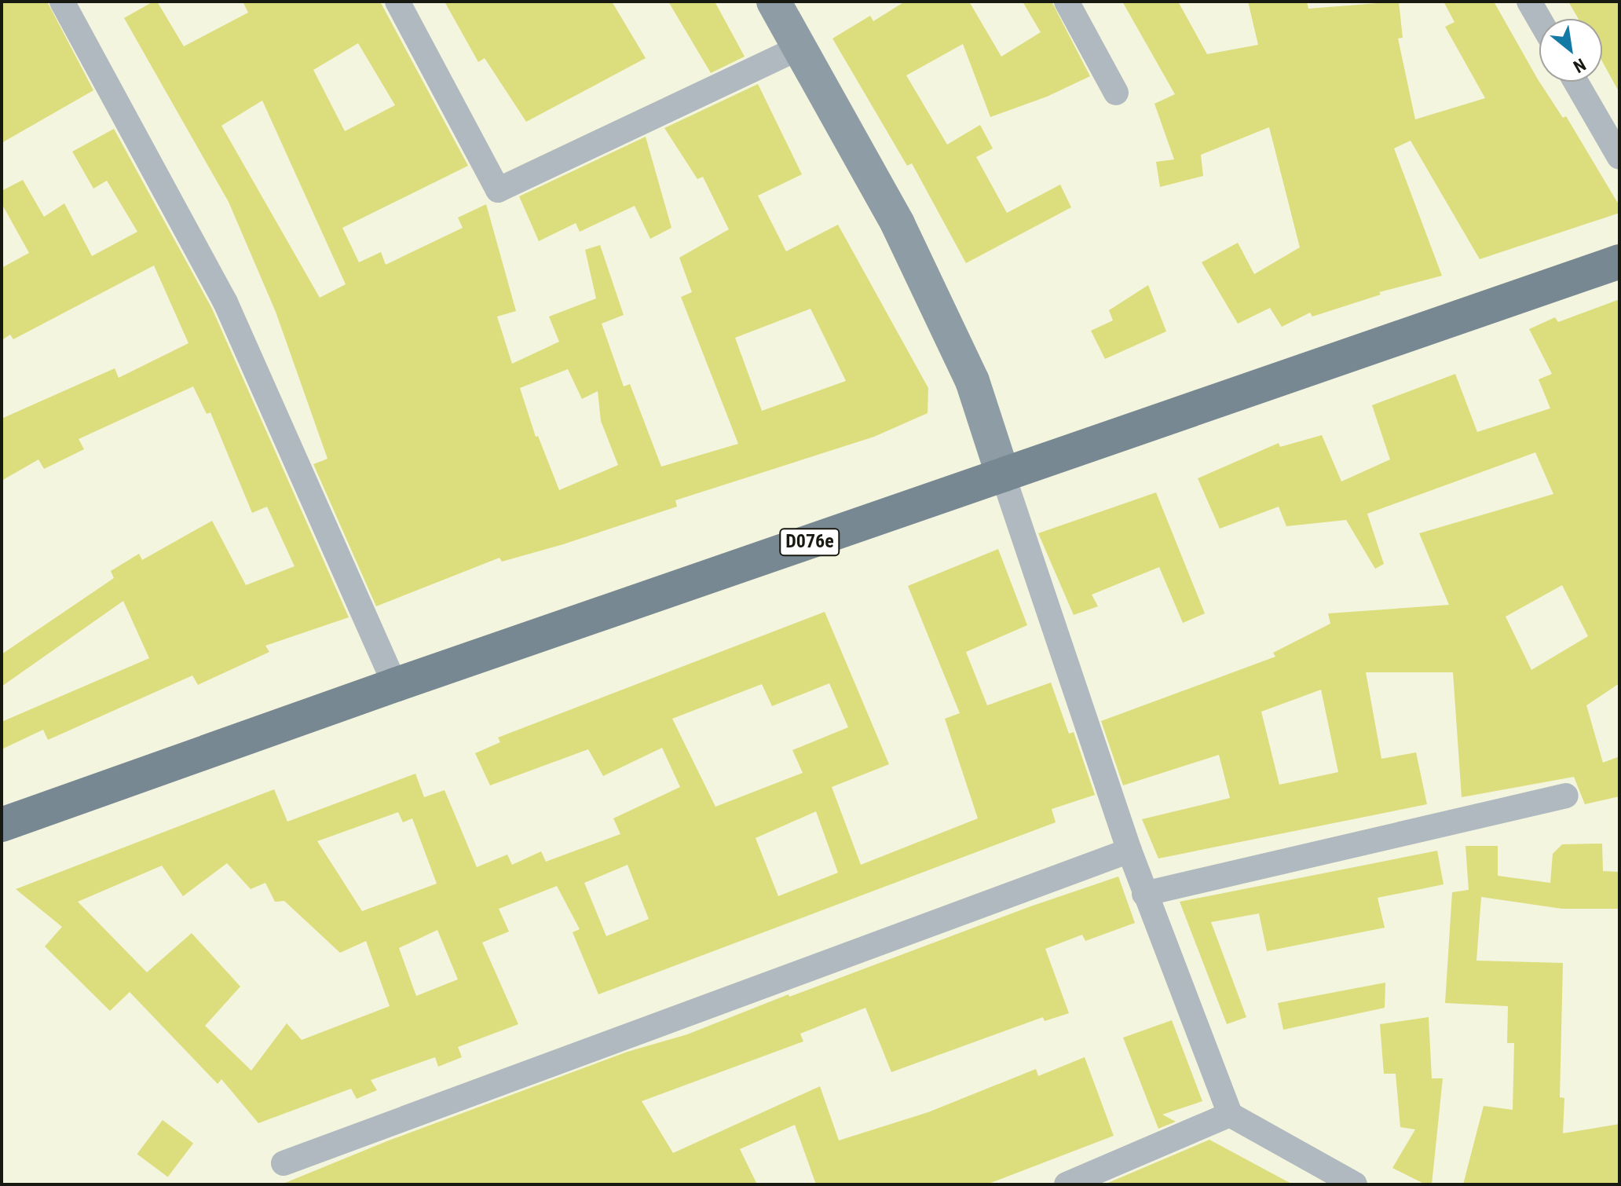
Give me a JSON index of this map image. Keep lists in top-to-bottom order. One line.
{"streets":{"main road":["D076e"]},"north":"bottom right"}
